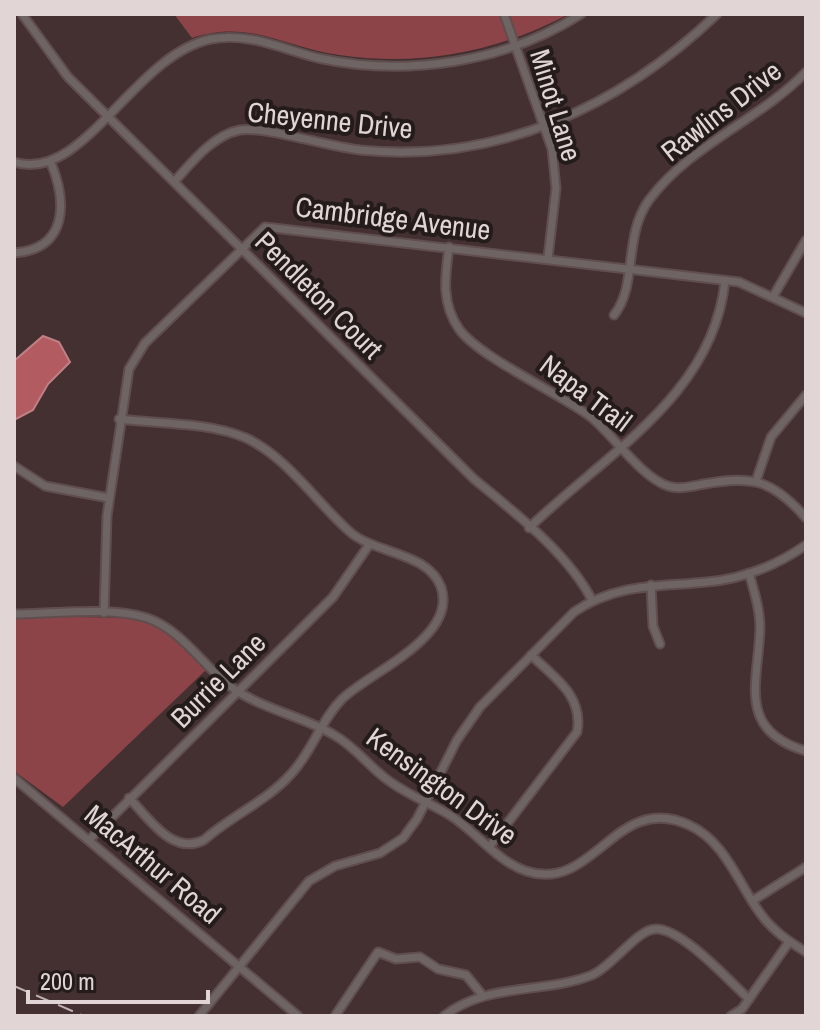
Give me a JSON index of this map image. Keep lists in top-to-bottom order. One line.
{"streets":{"street":["Minot Lane","Rawlins Drive","Cheyenne Drive","Cambridge Avenue","Pendleton Court","Napa Trail","Burrie Lane","Kensington Drive","MacArthur Road"]},"crossings":[["Minot Lane","Cheyenne Drive"],["Minot Lane","Cambridge Avenue"],["Rawlins Drive","Cambridge Avenue"],["Cheyenne Drive","Pendleton Court"],["Cambridge Avenue","Pendleton Court"],["Cambridge Avenue","Napa Trail"],["Cambridge Avenue","Kensington Drive"],["Burrie Lane","Kensington Drive"],["Burrie Lane","MacArthur Road"]],"scale_bar":"200 m"}
